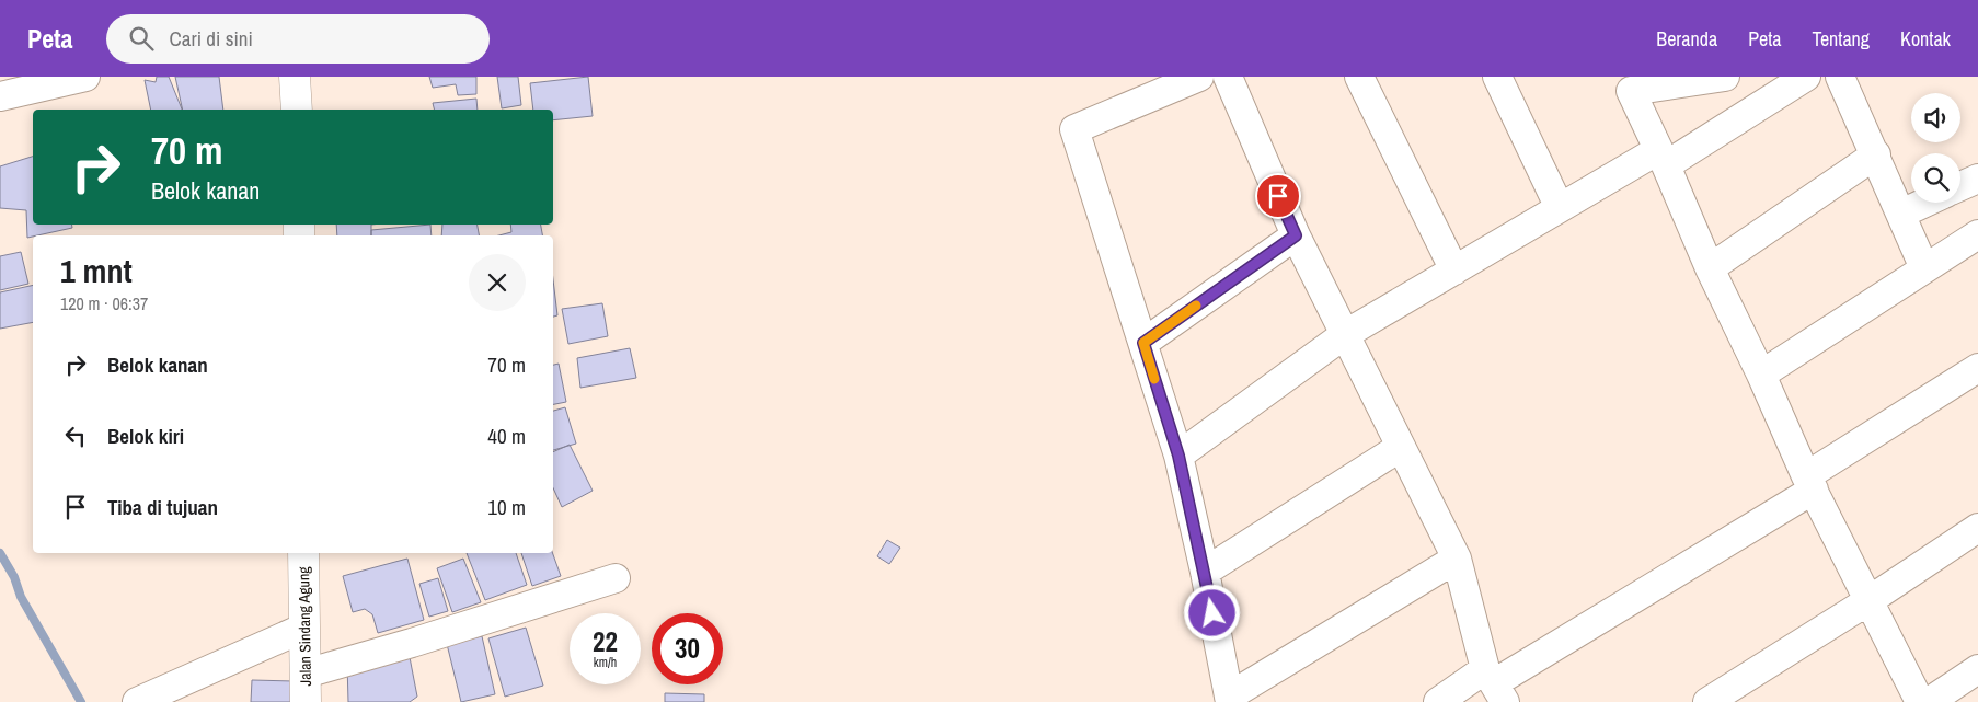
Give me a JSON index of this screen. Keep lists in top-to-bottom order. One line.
{"streets":{"main road":["Jalan Sindang Agung"]},"page":{"header":"Peta","search":"Cari di sini","nav":["Beranda","Peta","Tentang","Kontak"],"turn":["70 m","Belok kanan"],"heading":["1 mnt","120 m · 06:37"],"list":[{"name":"Belok kanan","value":"70 m"},{"name":"Belok kiri","value":"40 m"},{"name":"Tiba di tujuan","value":"10 m"}],"speed":"22 km/h","limit":"30"}}
